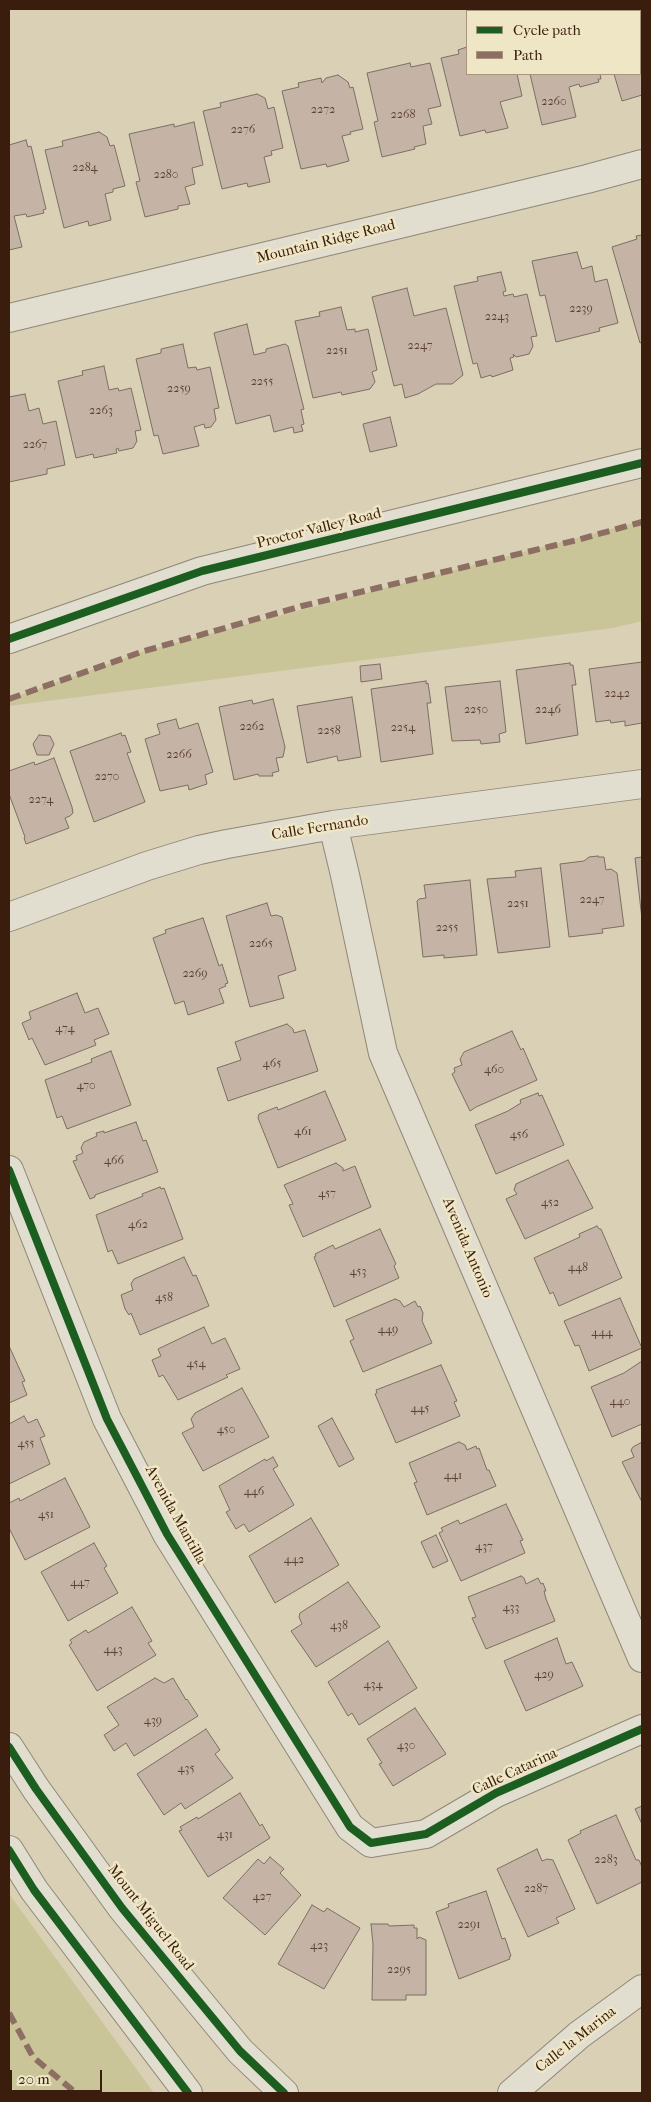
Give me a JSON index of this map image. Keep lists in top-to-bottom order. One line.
{"streets":{"street":["Mountain Ridge Road","Proctor Valley Road","Calle Fernando","Avenida Antonio","Avenida Mantilla","Calle Catarina","Mount Miguel Road","Calle la Marina"]},"crossings":[["Calle Fernando","Avenida Antonio"],["Avenida Mantilla","Calle Catarina"]],"house_numbers":["2260","2272","2268","2276","2284","2280","2239","2243","2247","2251","2255","2259","2263","2267","2242","2250","2246","2262","2254","2258","2266","2270","2274","2247","2251","2255","2265","2269","474","465","460","470","461","456","466","457","452","462","448","453","458","449","444","454","440","445","450","455","441","446","451","437","442","447","433","438","443","429","434","439","430","435","431","2283","2287","427","2291","423","2295"],"legend":["Cycle path","Path"],"scale_bar":"20 m"}
